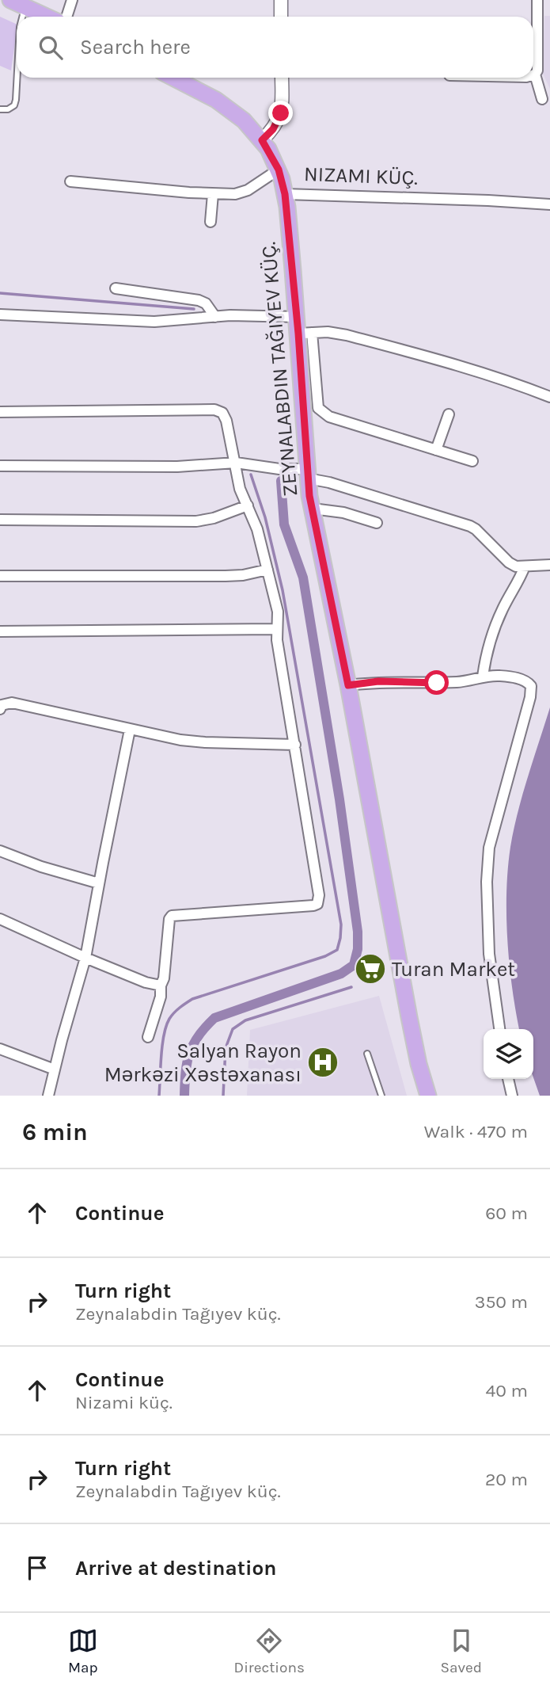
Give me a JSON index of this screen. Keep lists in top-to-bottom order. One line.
{"streets":{"main road":["NIZAMI KÜÇ."]},"places":{"supermarket":["Turan Market"],"hospital":["Salyan Rayon Mərkəzi Xəstəxanası"]},"page":{"search":"Search here","heading":["6 min","Walk · 470 m"],"list":[["Continue","60 m"],["Turn right","Zeynalabdin Tağıyev küç.","350 m"],["Continue","Nizami küç.","40 m"],["Turn right","Zeynalabdin Tağıyev küç.","20 m"],"Arrive at destination"],"nav":["Map","Directions","Saved"]}}
